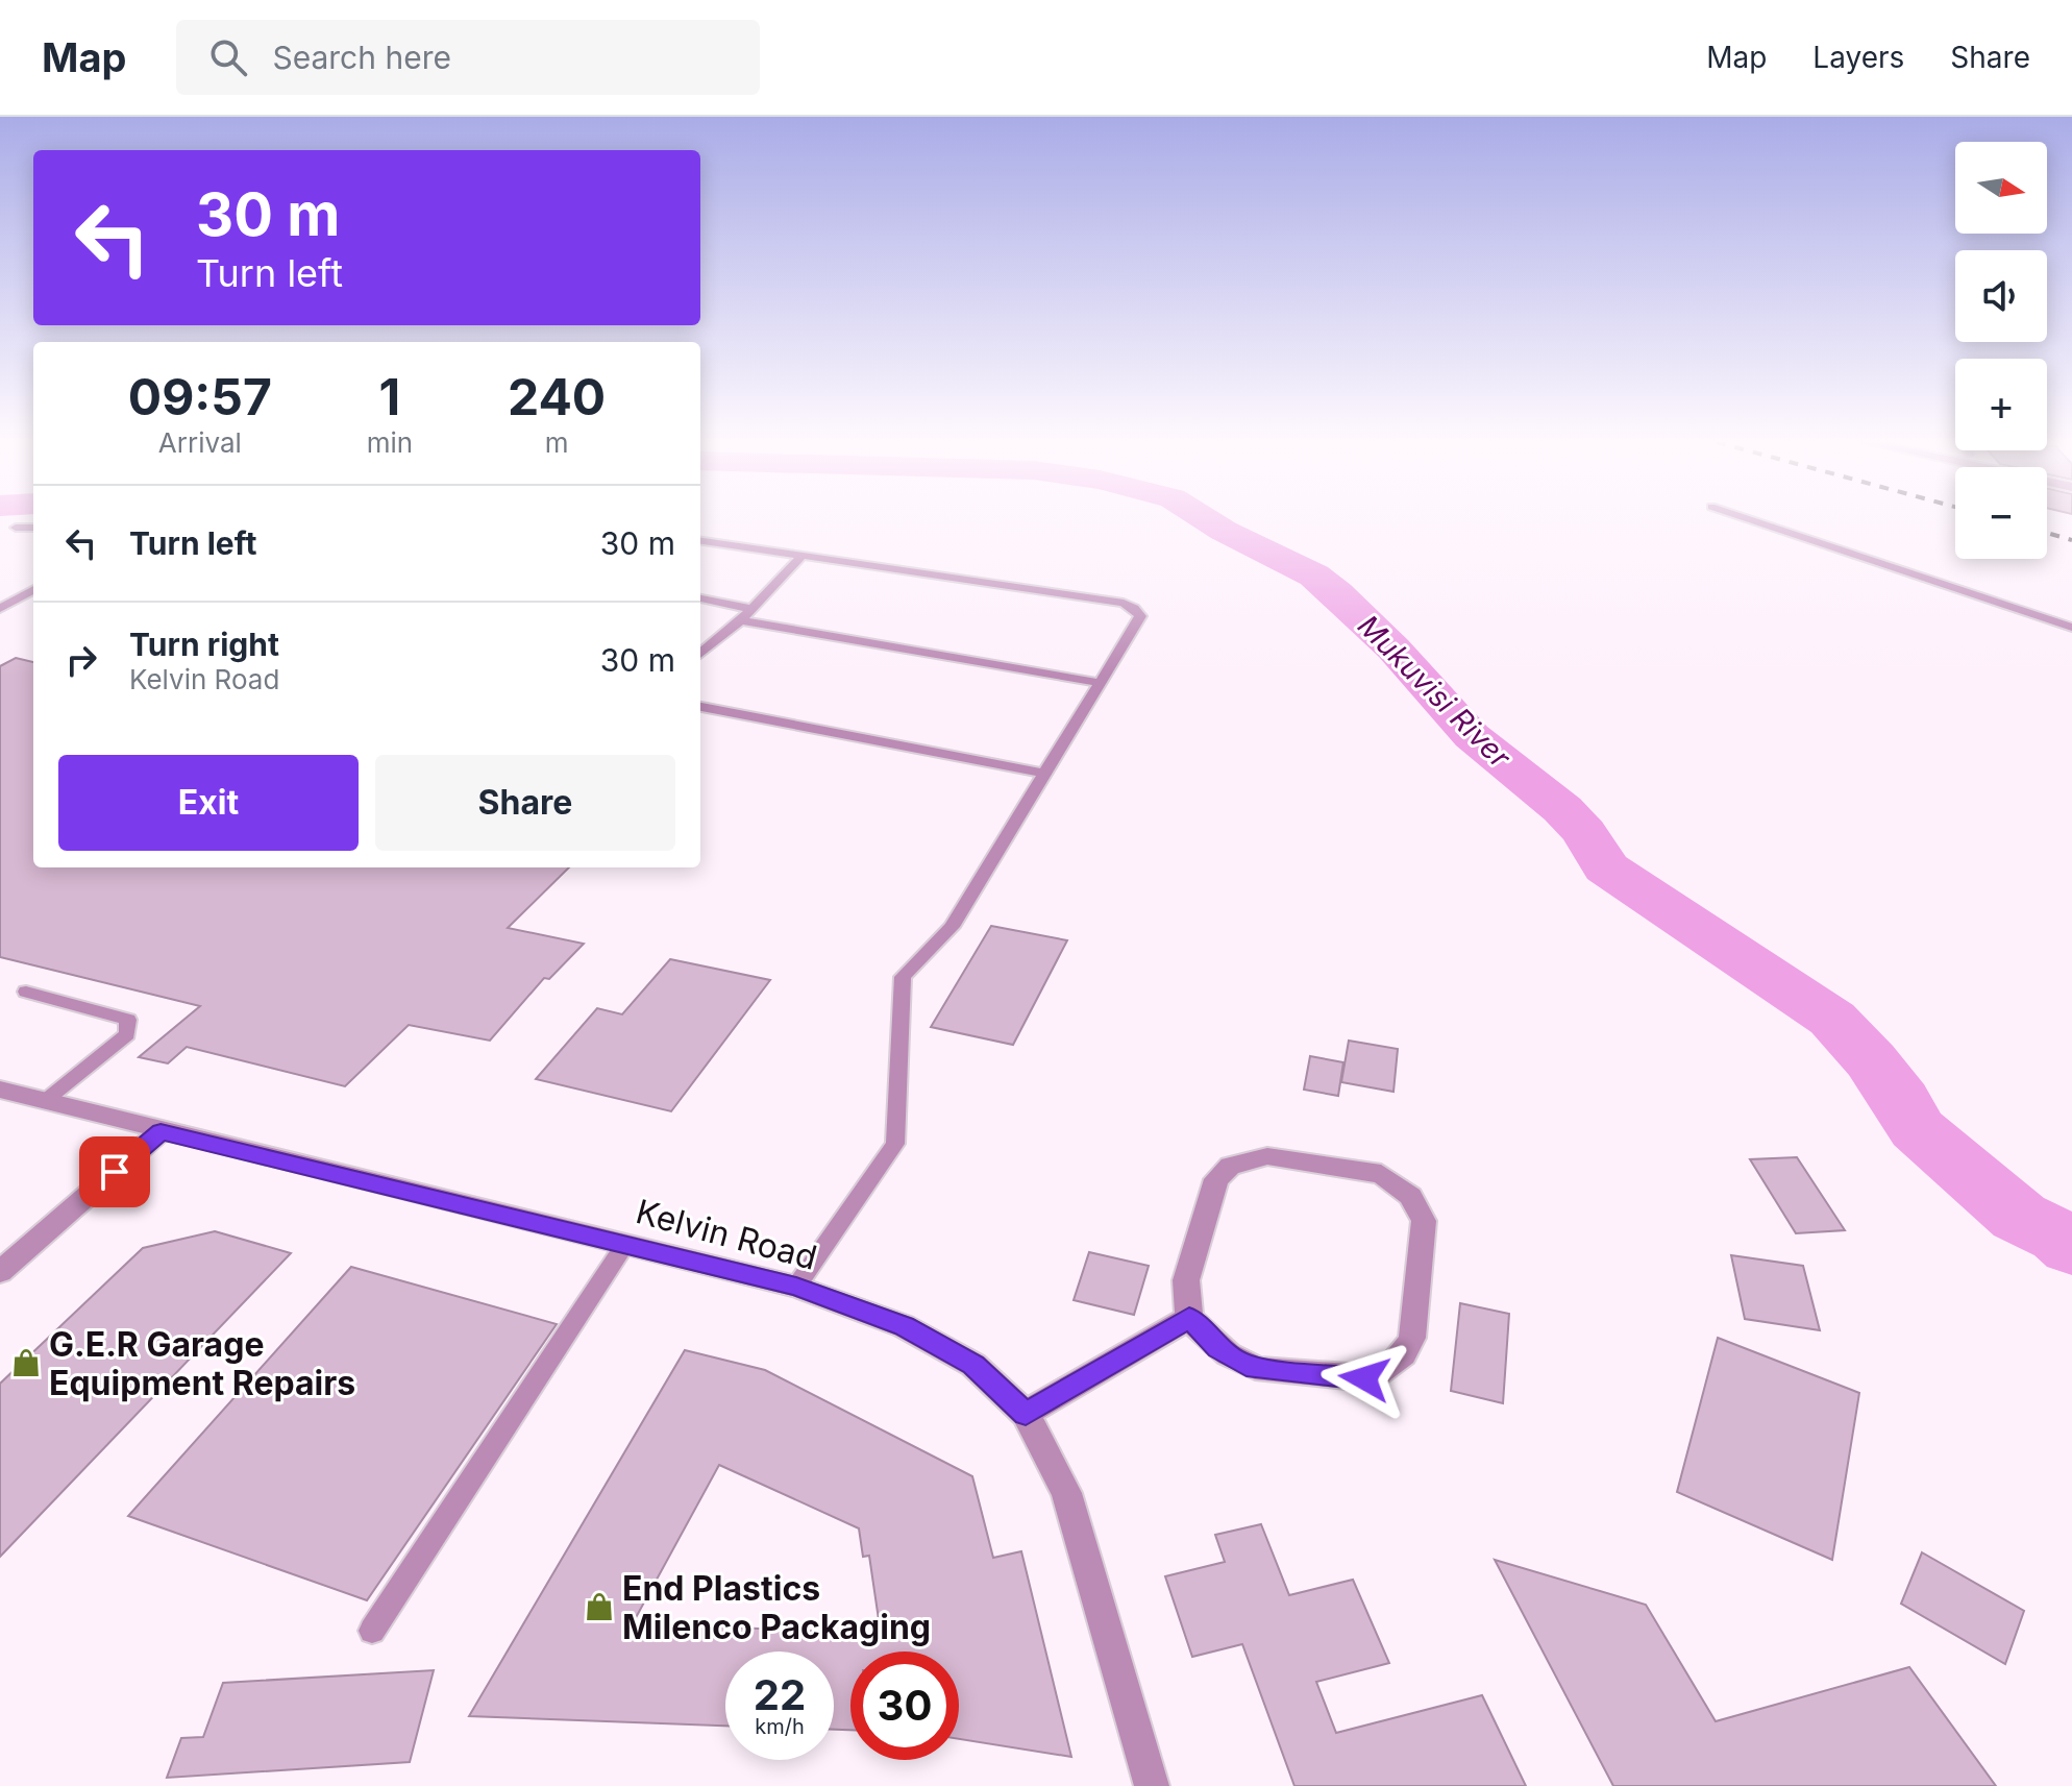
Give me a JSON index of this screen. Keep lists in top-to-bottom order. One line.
{"streets":{"street":["Kelvin Road"]},"water":["Mukuvisi River"],"places":{"shop":["G.E.R Garage Equipment Repairs","End Plastics Milenco Packaging"]},"north":"right","page":{"header":"Map","search":"Search here","nav":["Map","Layers","Share"],"map_buttons":["+","−"],"turn":["30 m","Turn left"],"eta":["09:57","Arrival","1","min","240","m"],"list":[{"name":"Turn left","value":"30 m"},{"name":"Turn right","note":"Kelvin Road","value":"30 m"}],"buttons":["Exit","Share"],"speed":"22 km/h","limit":"30"}}
